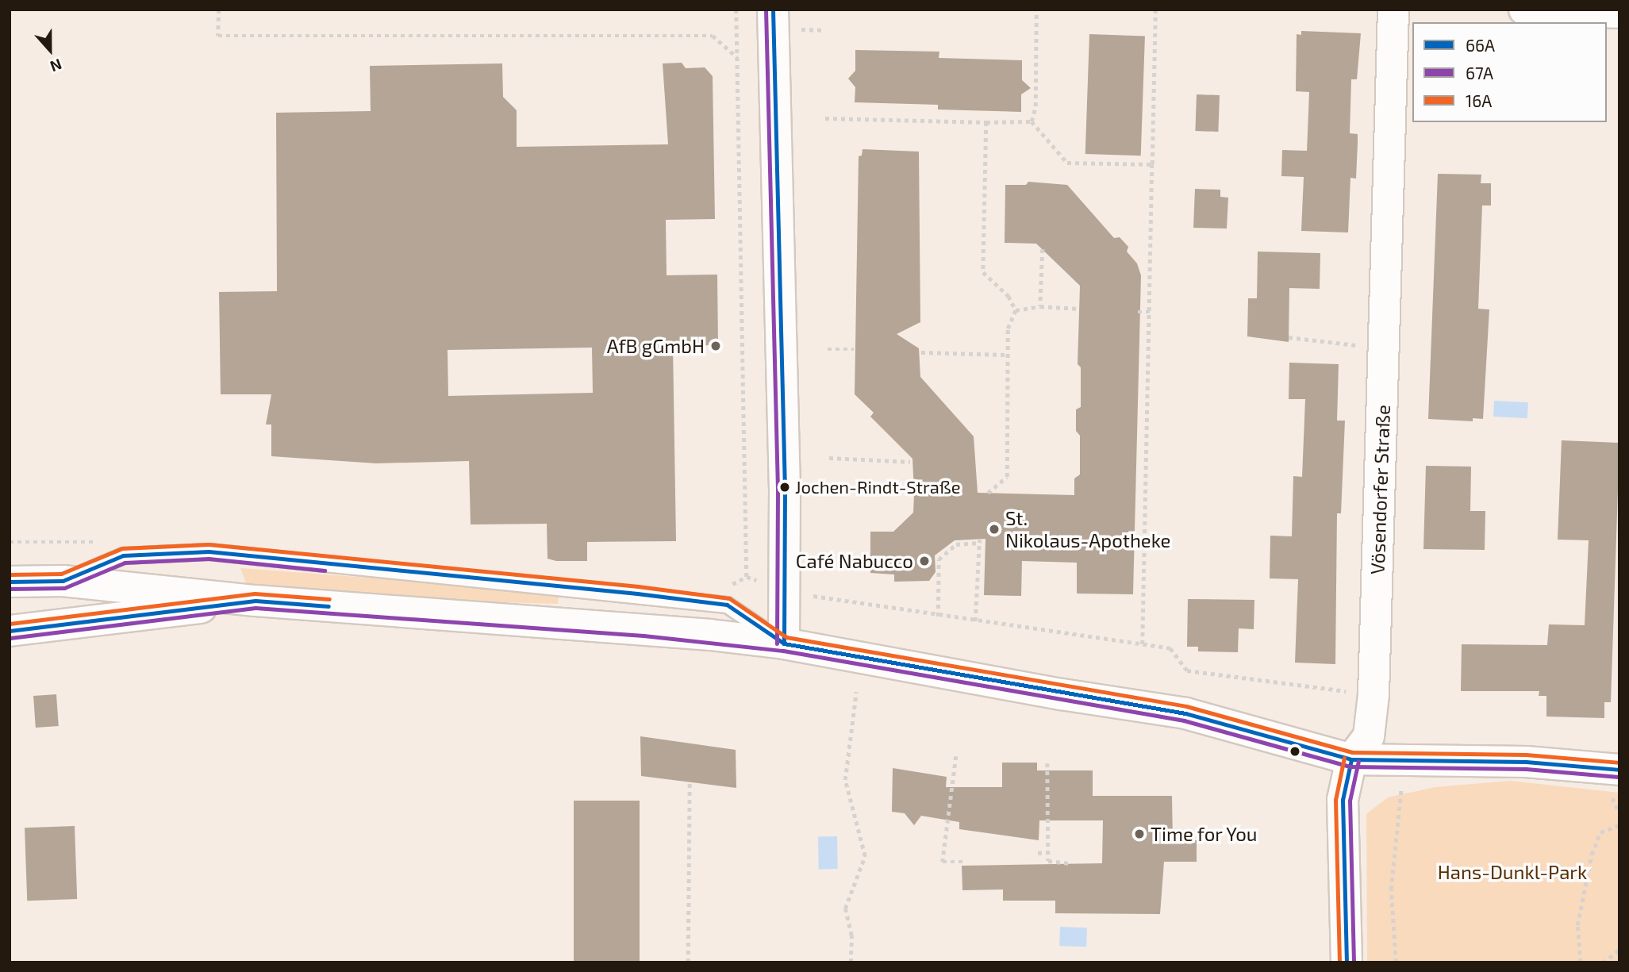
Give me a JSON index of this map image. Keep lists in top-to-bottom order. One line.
{"streets":{"main road":["Vösendorfer Straße"]},"parks":["Hans-Dunkl-Park"],"places":["AfB gGmbH","Jochen-Rindt-Straße","St. Nikolaus-Apotheke","Café Nabucco","Time for You"],"lines":["transit line 66A","transit line 67A","transit line 16A"],"legend":["66A","67A","16A"],"north":"bottom"}
